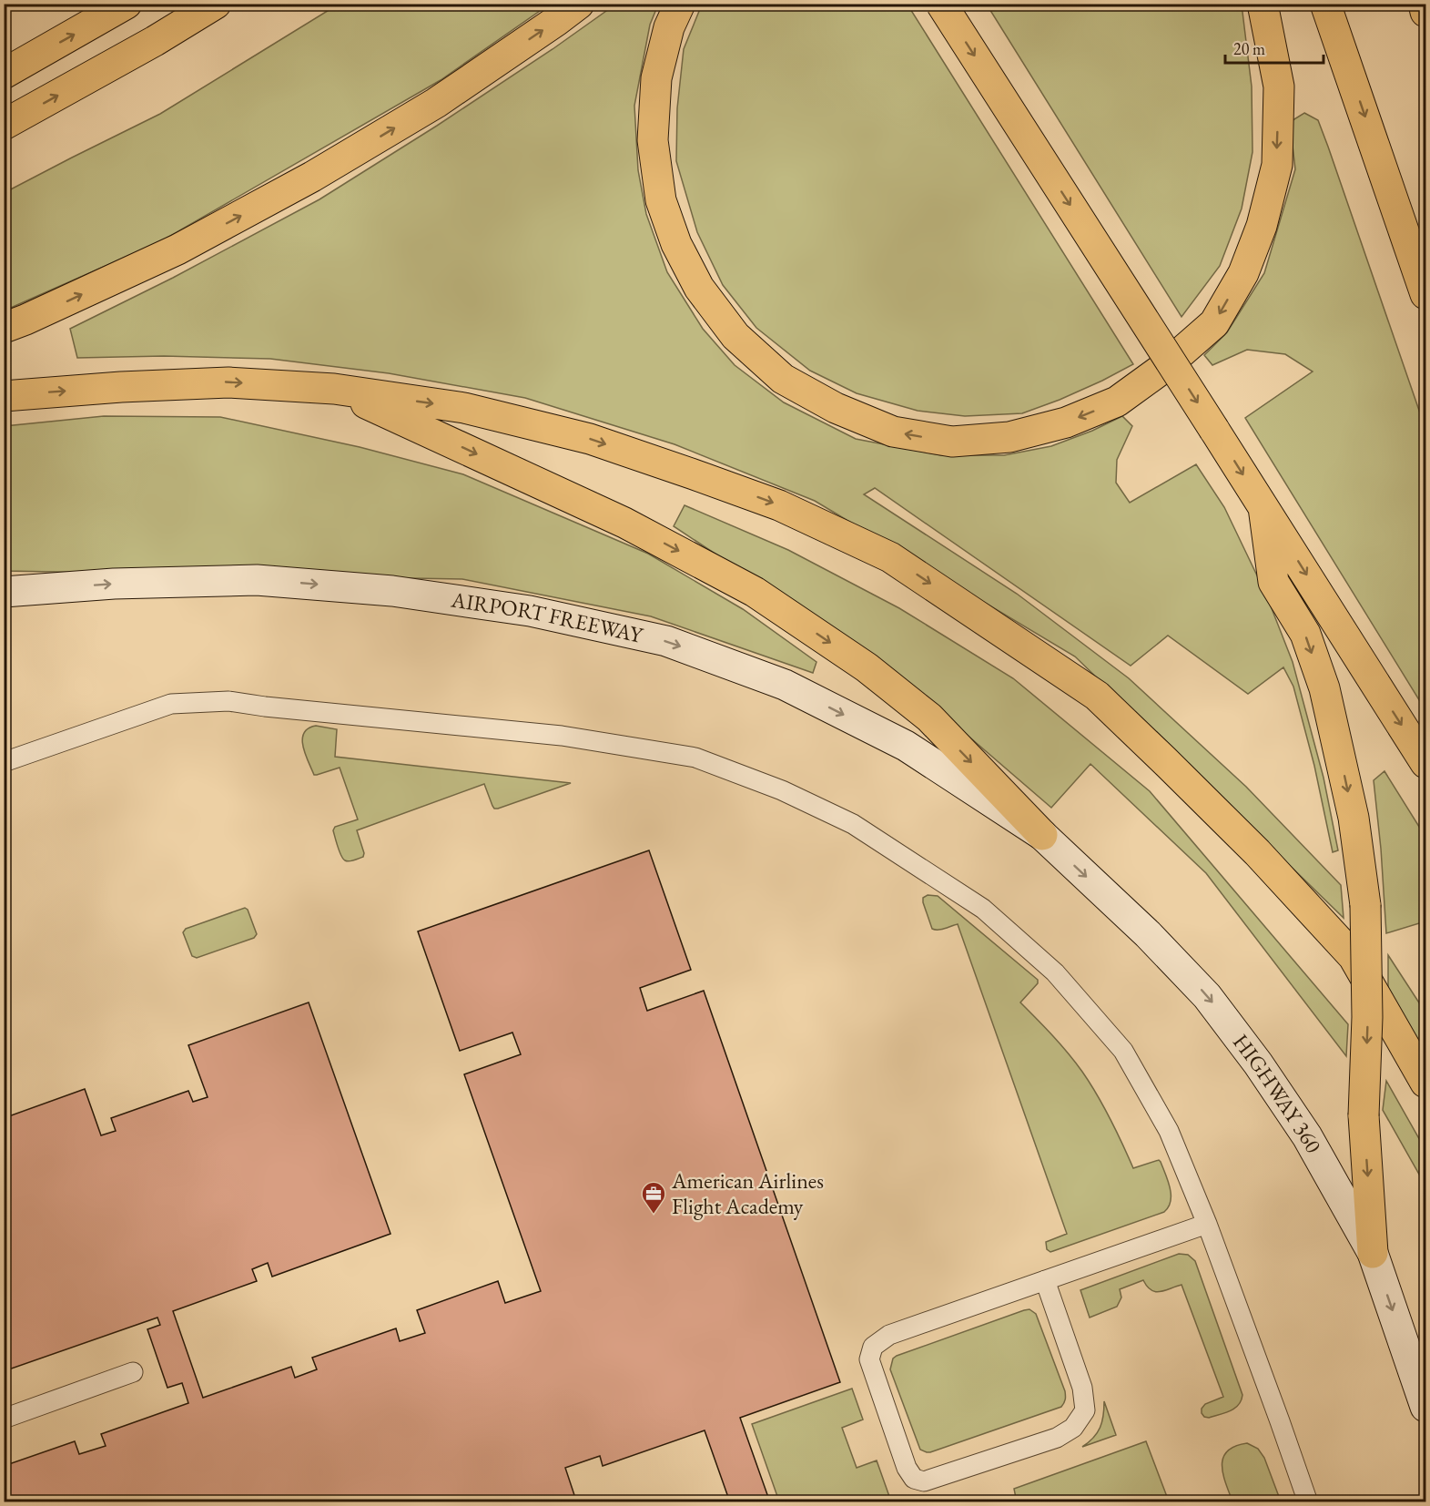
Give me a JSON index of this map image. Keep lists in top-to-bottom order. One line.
{"streets":{"main road":["AIRPORT FREEWAY","HIGHWAY 360"]},"crossings":[["AIRPORT FREEWAY","HIGHWAY 360"]],"one_way":["AIRPORT FREEWAY","HIGHWAY 360"],"places":{"office":["American Airlines Flight Academy"]},"scale_bar":"20 m"}
